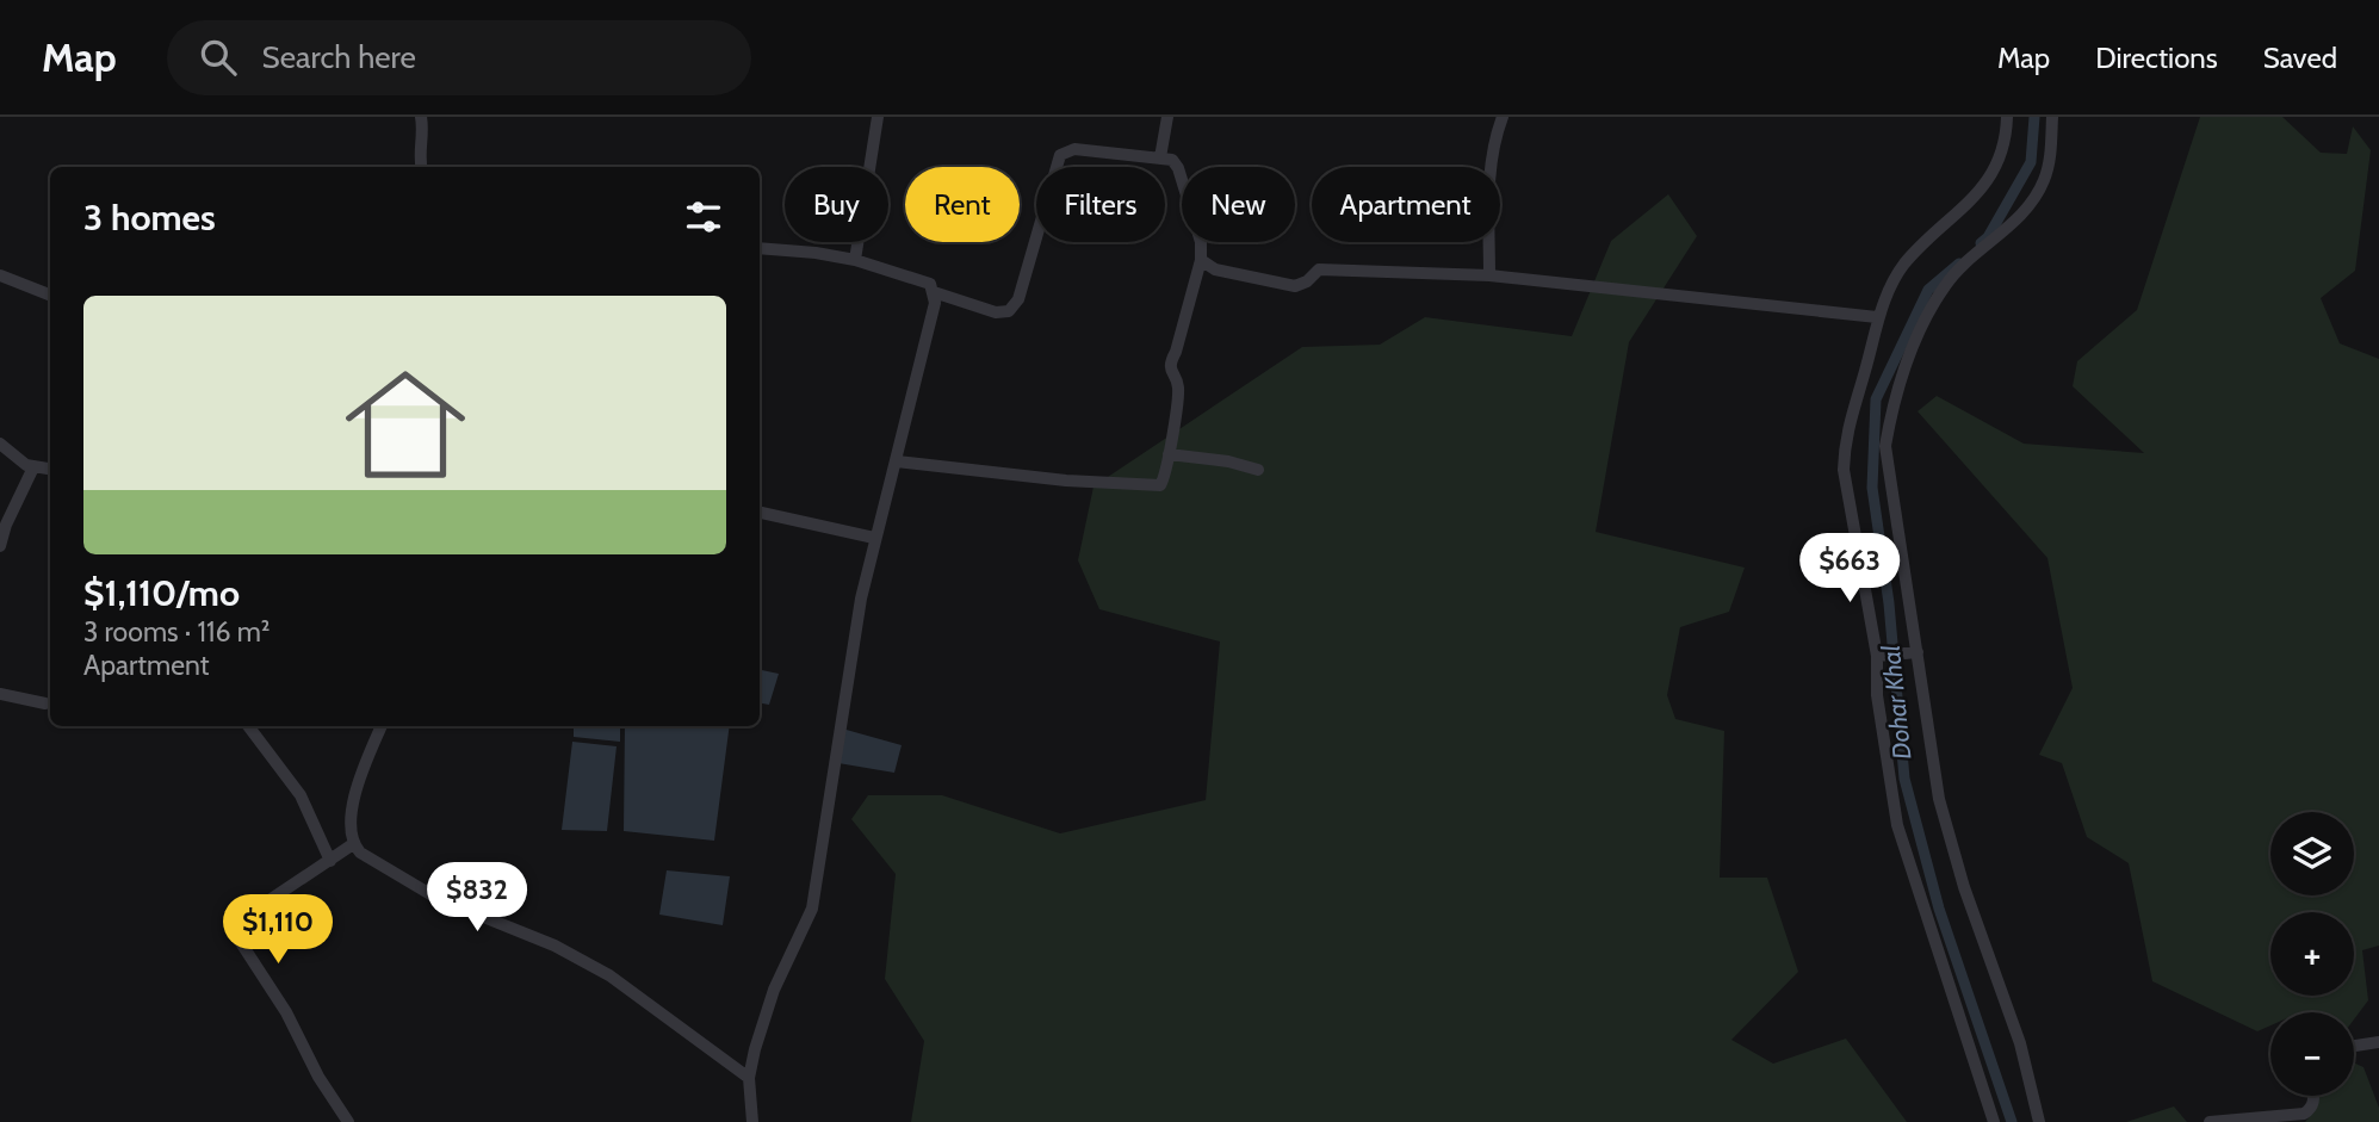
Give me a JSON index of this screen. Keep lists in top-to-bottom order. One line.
{"water":["Dohar Khal"],"page":{"header":"Map","search":"Search here","nav":["Map","Directions","Saved"],"chip":["Buy","Rent","Filters","New","Apartment"],"heading":"3 homes","list":[{"name":"$1,110/mo","note":"3 rooms · 116 m² · Apartment"}],"price":["$663","$832","$1,110"],"map_buttons":["+","−"]}}
